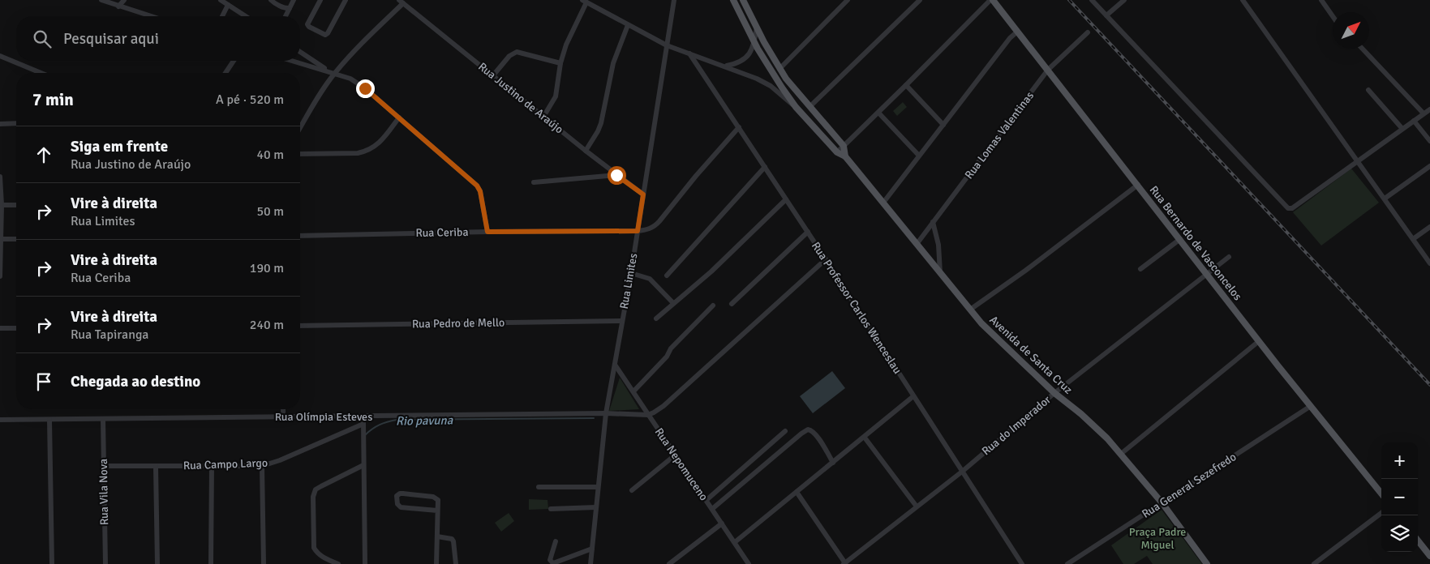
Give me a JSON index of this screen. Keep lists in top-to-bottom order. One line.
{"streets":{"main road":["Rua Bernardo de Vasconcelos","Avenida de Santa Cruz"],"street":["Rua Justino de Araújo","Rua Lomas Valentinas","Rua Ceriba","Rua Limites","Rua Professor Carlos Wenceslau","Rua Pedro de Mello","Rua Olímpia Esteves","Rua do Imperador","Rua Campo Largo","Rua Nepomuceno","Rua General Sezefredo","Rua Vila Nova"]},"crossings":[["Rua Justino de Araújo","Rua Limites"],["Rua Lomas Valentinas","Rua Bernardo de Vasconcelos"],["Rua Lomas Valentinas","Avenida de Santa Cruz"],["Rua Ceriba","Rua Limites"],["Rua Ceriba","Rua Professor Carlos Wenceslau"],["Rua Bernardo de Vasconcelos","Rua do Imperador"],["Rua Bernardo de Vasconcelos","Rua General Sezefredo"],["Rua Limites","Rua Pedro de Mello"],["Rua Limites","Rua Olímpia Esteves"],["Rua Limites","Rua Nepomuceno"],["Rua Professor Carlos Wenceslau","Rua do Imperador"],["Avenida de Santa Cruz","Rua do Imperador"],["Avenida de Santa Cruz","Rua General Sezefredo"],["Rua Olímpia Esteves","Rua Nepomuceno"],["Rua Olímpia Esteves","Rua Vila Nova"],["Rua Campo Largo","Rua Vila Nova"]],"water":["Rio pavuna"],"parks":["Praça Padre Miguel"],"north":"top right","page":{"search":"Pesquisar aqui","heading":["7 min","A pé · 520 m"],"list":[["Siga em frente","Rua Justino de Araújo","40 m"],["Vire à direita","Rua Limites","50 m"],["Vire à direita","Rua Ceriba","190 m"],["Vire à direita","Rua Tapiranga","240 m"],"Chegada ao destino"],"map_buttons":["+","−"]}}
